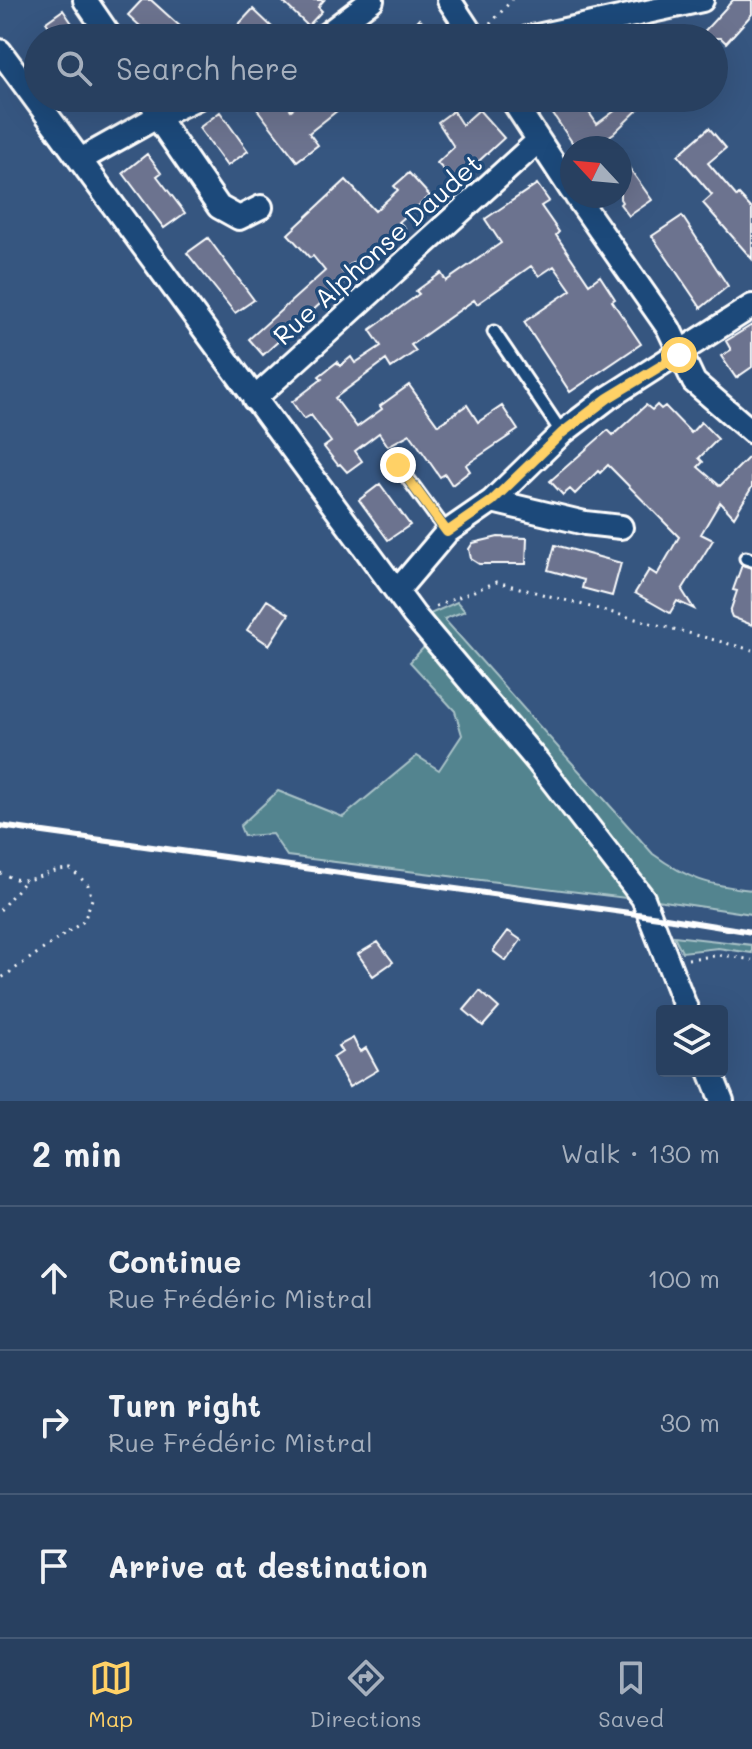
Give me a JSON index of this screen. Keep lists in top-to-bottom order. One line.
{"streets":{"street":["Rue Alphonse Daudet"]},"north":"top left","page":{"search":"Search here","heading":["2 min","Walk · 130 m"],"list":[["Continue","Rue Frédéric Mistral","100 m"],["Turn right","Rue Frédéric Mistral","30 m"],"Arrive at destination"],"nav":["Map","Directions","Saved"]}}
